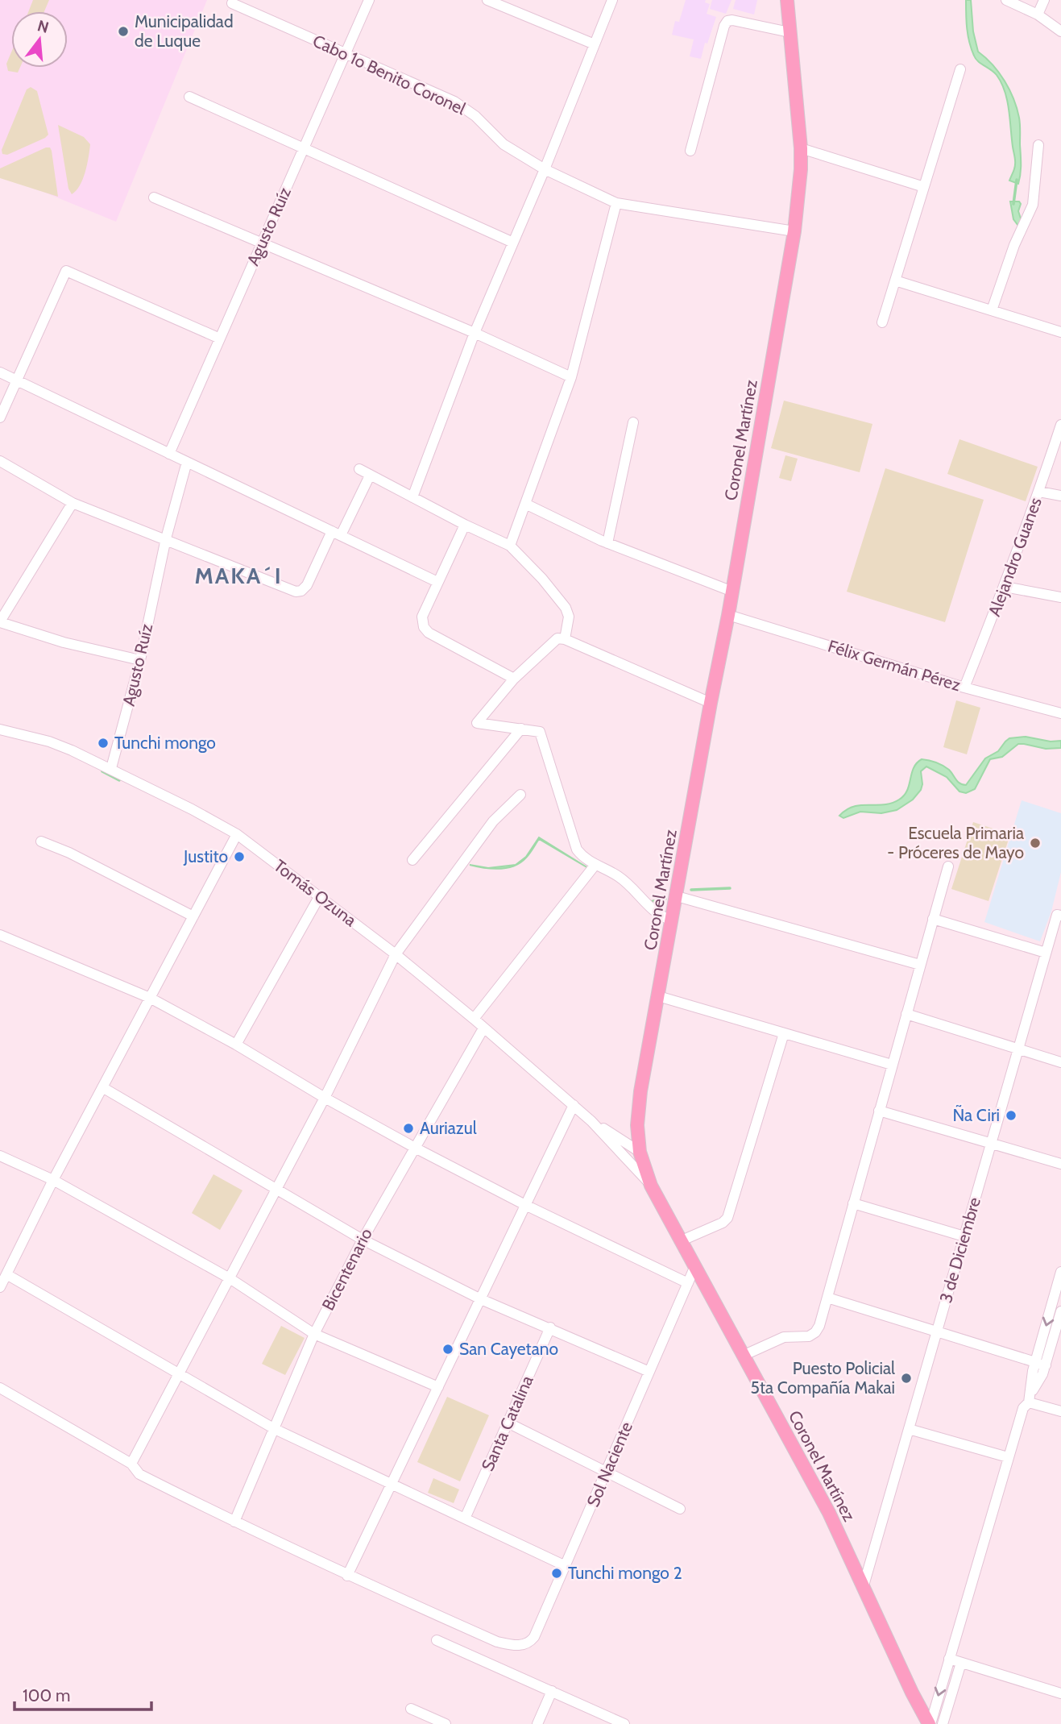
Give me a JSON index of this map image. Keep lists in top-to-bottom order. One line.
{"streets":{"main road":["Coronel Martínez"],"street":["Cabo 1o Benito Coronel","Agusto Ruíz","Alejandro Guanes","Félix Germán Pérez","Tomás Ozuna","3 de Diciembre","Bicentenario","Santa Catalina","Sol Naciente"]},"crossings":[["Cabo 1o Benito Coronel","Agusto Ruíz"],["Cabo 1o Benito Coronel","Coronel Martínez"],["Agusto Ruíz","Tomás Ozuna"],["Coronel Martínez","Félix Germán Pérez"],["Coronel Martínez","Tomás Ozuna"],["Coronel Martínez","3 de Diciembre"],["Coronel Martínez","Sol Naciente"],["Alejandro Guanes","Félix Germán Pérez"],["Tomás Ozuna","Bicentenario"]],"districts":["MAKA´I"],"places":["Municipalidad de Luque","Tunchi mongo","Escuela Primaria - Próceres de Mayo","Justito","Ña Ciri","Auriazul","San Cayetano","Puesto Policial 5ta Compañía Makai","Tunchi mongo 2"],"scale_bar":"100 m","north":"top"}
